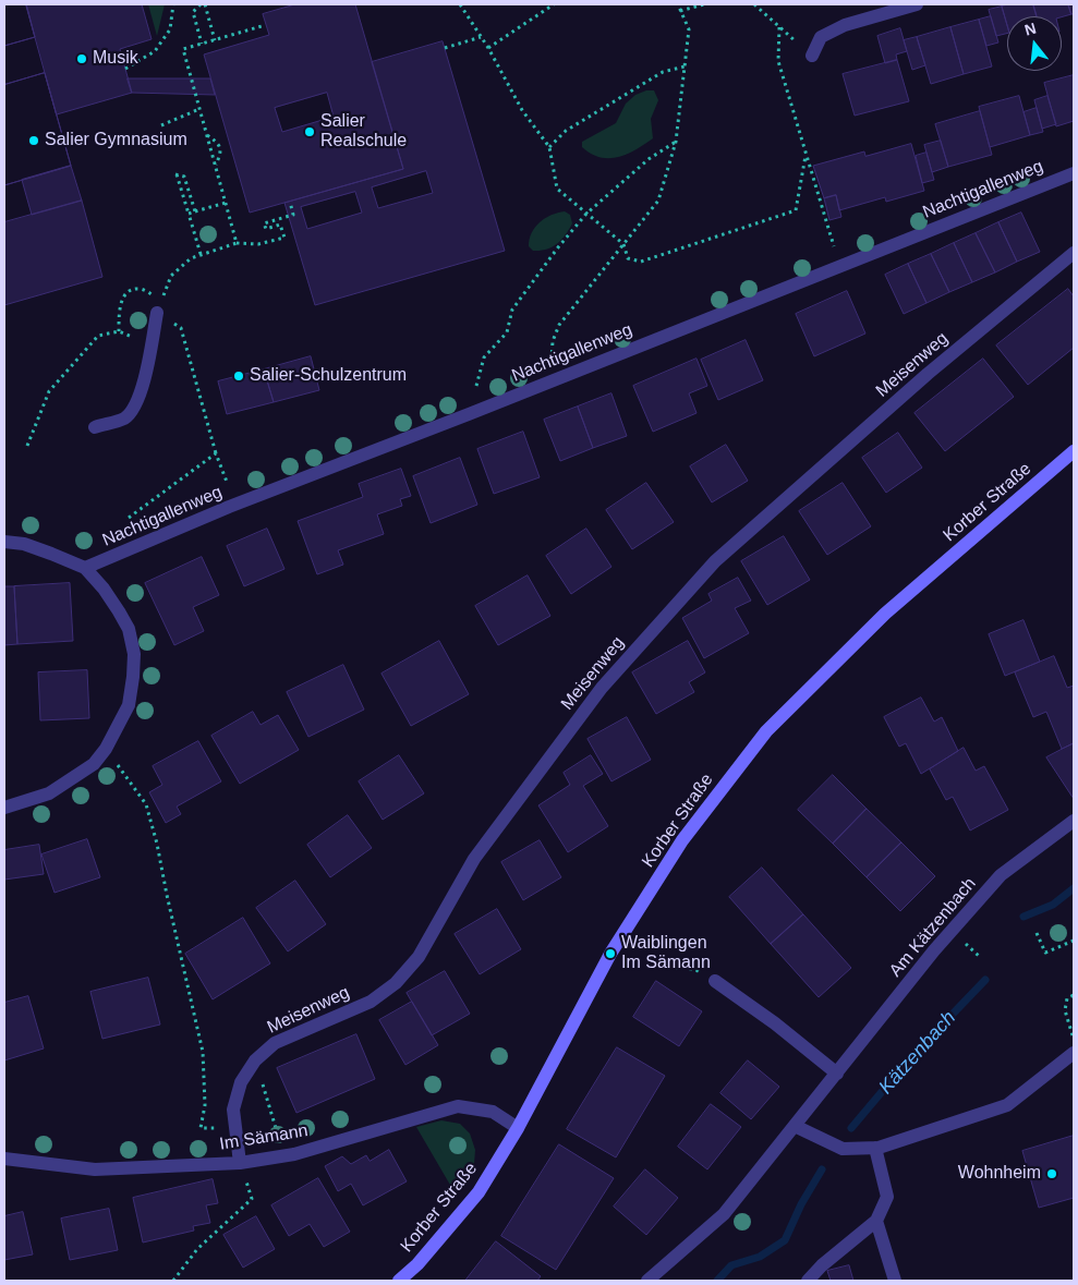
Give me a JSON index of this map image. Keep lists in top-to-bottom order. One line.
{"streets":{"street":["Nachtigallenweg","Meisenweg","Korber Straße","Am Kätzenbach","Im Sämann"]},"crossings":[["Meisenweg","Im Sämann"],["Korber Straße","Im Sämann"]],"water":["Kätzenbach"],"places":["Musik","Salier Realschule","Salier Gymnasium","Salier-Schulzentrum","Waiblingen Im Sämann","Wohnheim"],"north":"top"}
